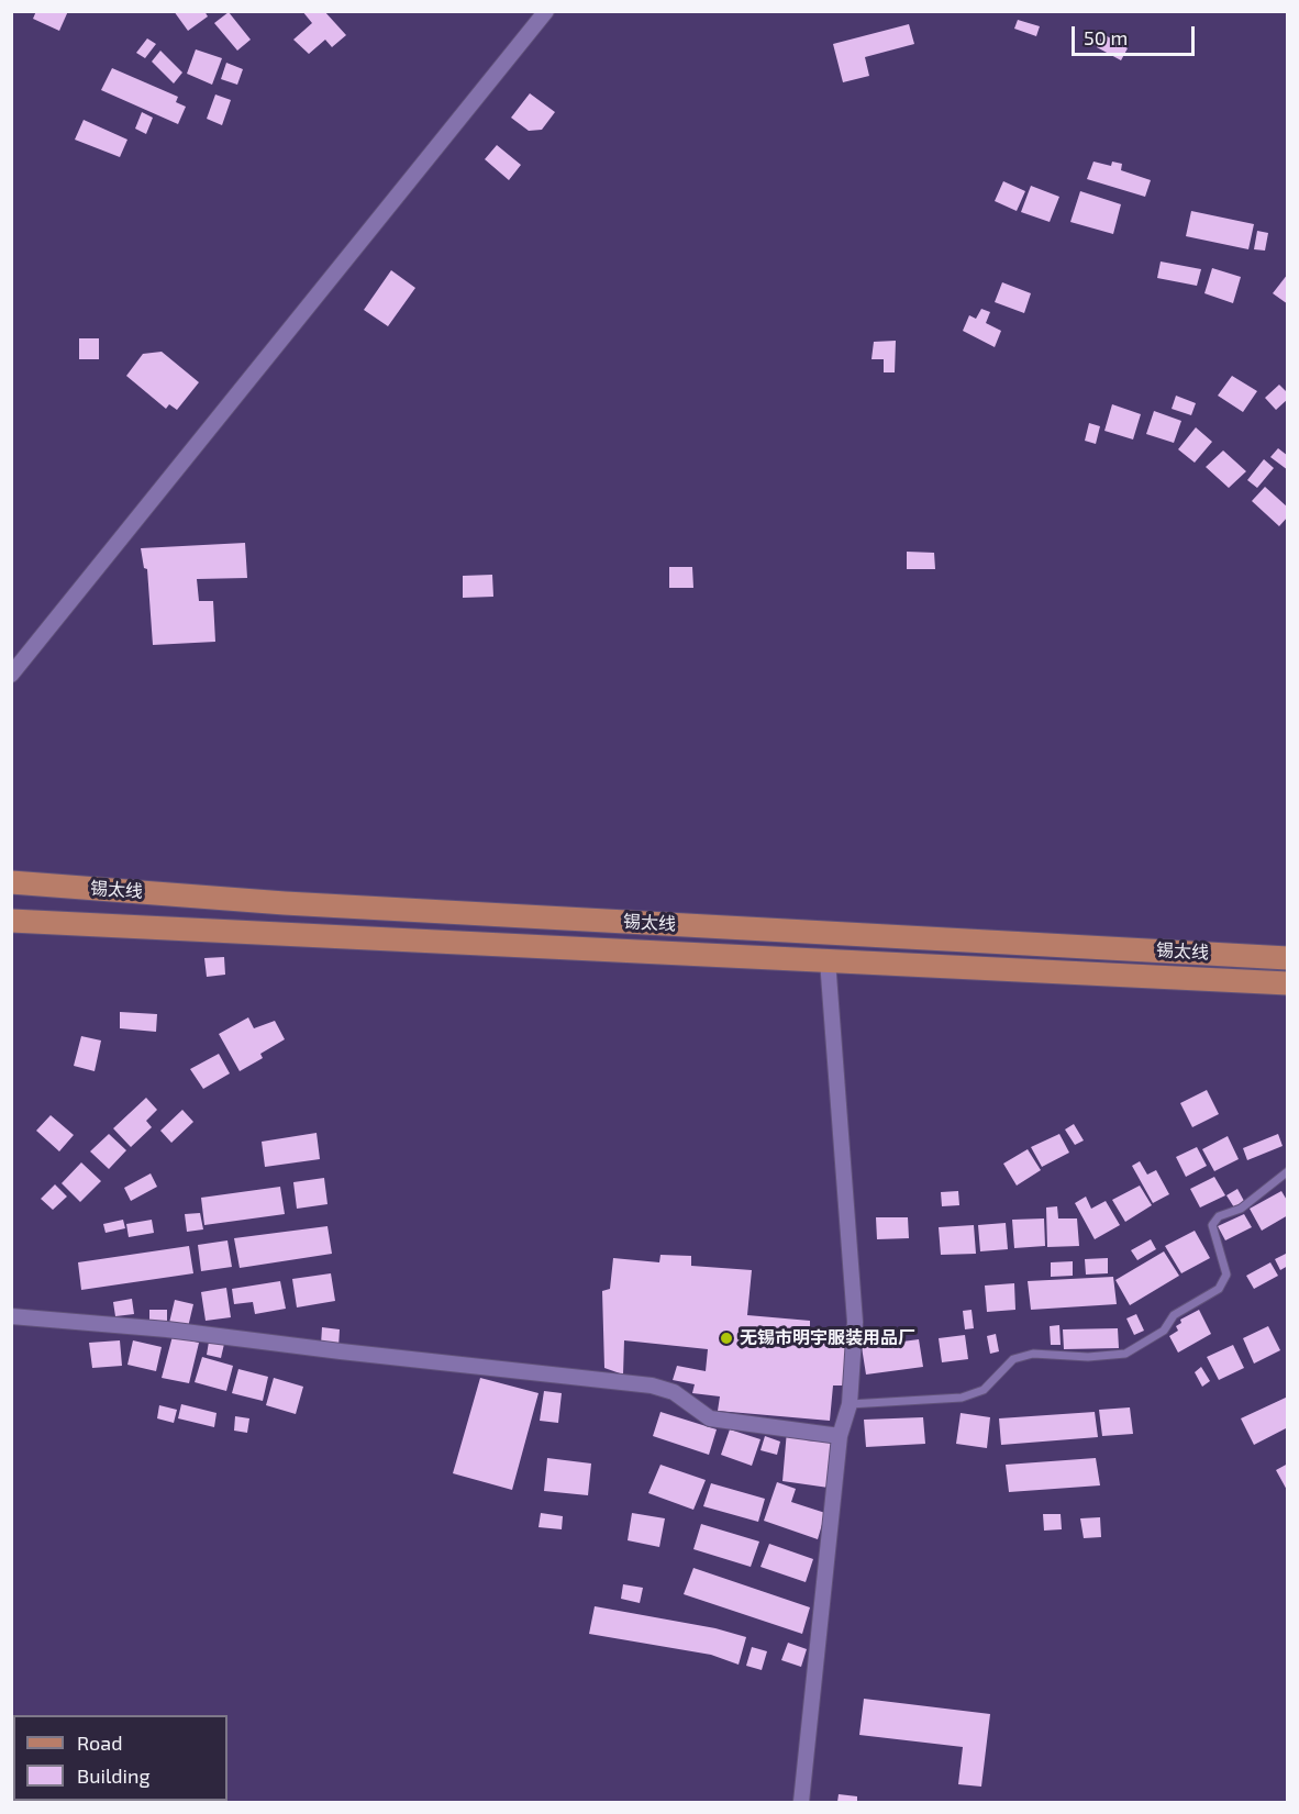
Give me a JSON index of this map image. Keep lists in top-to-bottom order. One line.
{"streets":{"main road":["锡太线"]},"places":["无锡市明宇服装用品厂"],"legend":["Road","Building"],"scale_bar":"50 m"}
